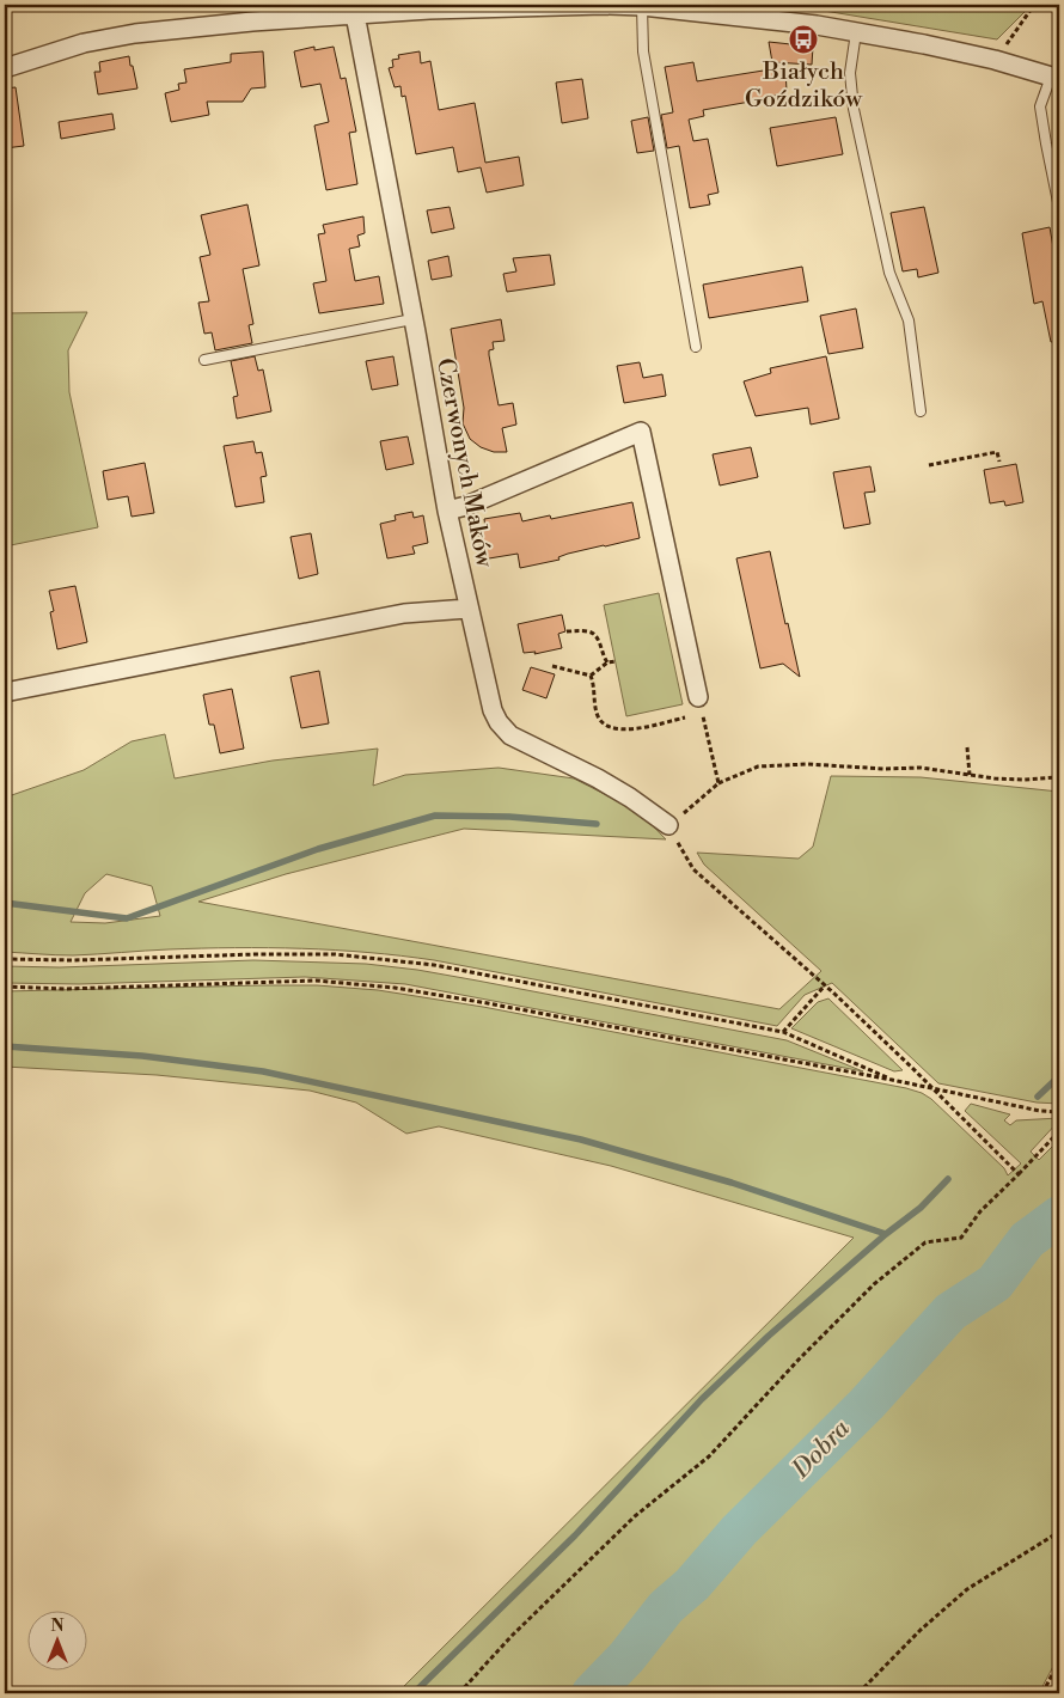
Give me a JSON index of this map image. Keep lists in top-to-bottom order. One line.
{"streets":{"street":["Czerwonych Maków"]},"water":["Dobra"],"places":{"bus stop":["Białych Goździków"]},"north":"top"}
